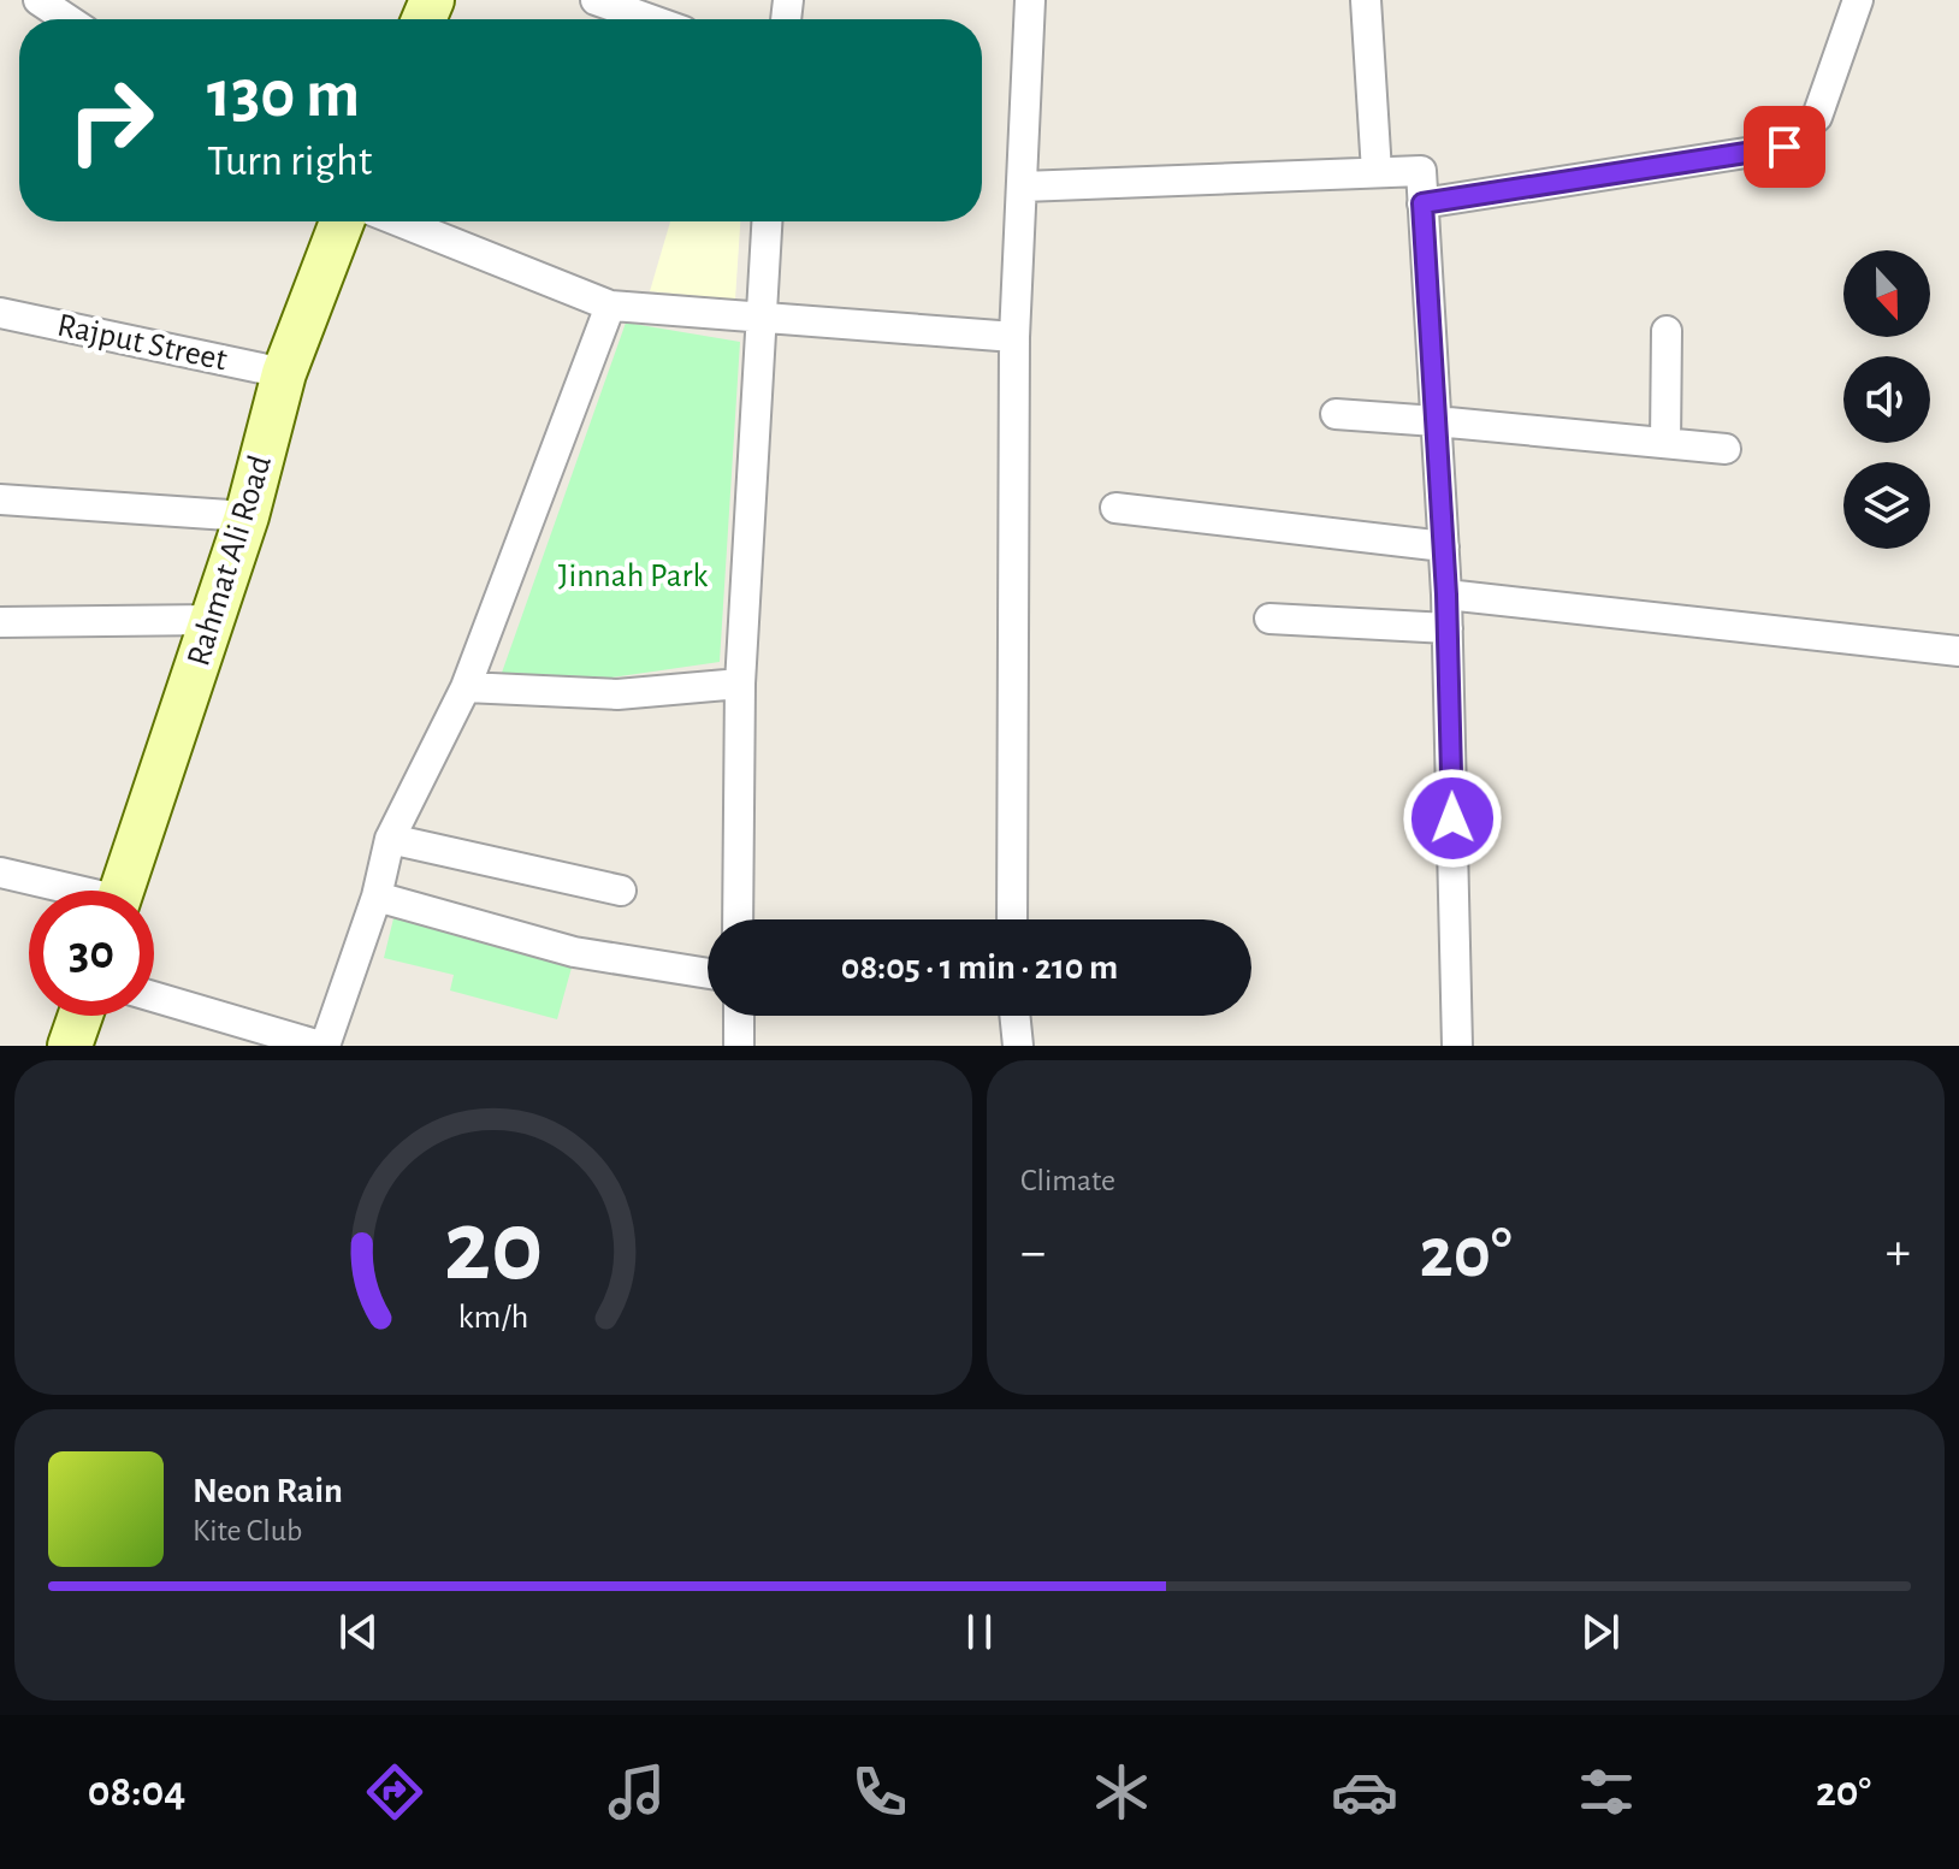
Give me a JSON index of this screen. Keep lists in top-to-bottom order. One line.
{"streets":{"street":["Rajput Street","Rahmat Ali Road"]},"crossings":[["Rajput Street","Rahmat Ali Road"]],"parks":["Jinnah Park"],"north":"bottom","page":{"turn":["130 m","Turn right"],"limit":"30","trip":"08:05 · 1 min · 210 m","tile":"Climate","heat":["−","20°","+"],"song":["Neon Rain","Kite Club"],"tabs":["08:04","20°"],"gauge":["20","km/h"]}}
